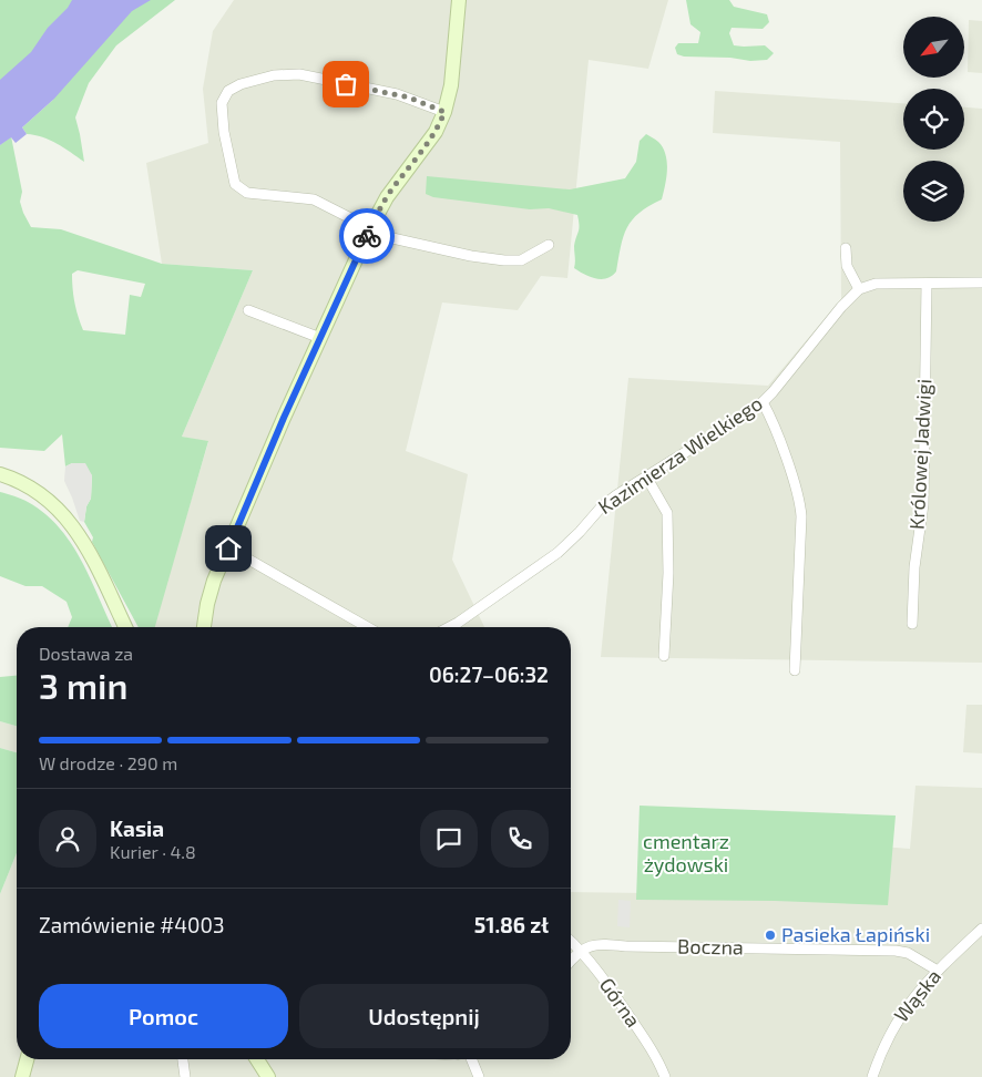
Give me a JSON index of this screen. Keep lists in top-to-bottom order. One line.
{"streets":{"street":["Królowej Jadwigi","Kazimierza Wielkiego","Boczna","Wąska","Górna"]},"crossings":[["Boczna","Wąska"],["Boczna","Górna"]],"parks":["cmentarz żydowski"],"places":["Pasieka Łapiński"],"north":"bottom left","page":{"heading":["3 min","Dostawa za","06:27–06:32"],"panel":["Kasia","Kurier · 4.8","Zamówienie #4003","51.86 zł"],"bar":"W drodze · 290 m","buttons":["Pomoc","Udostępnij"]}}
